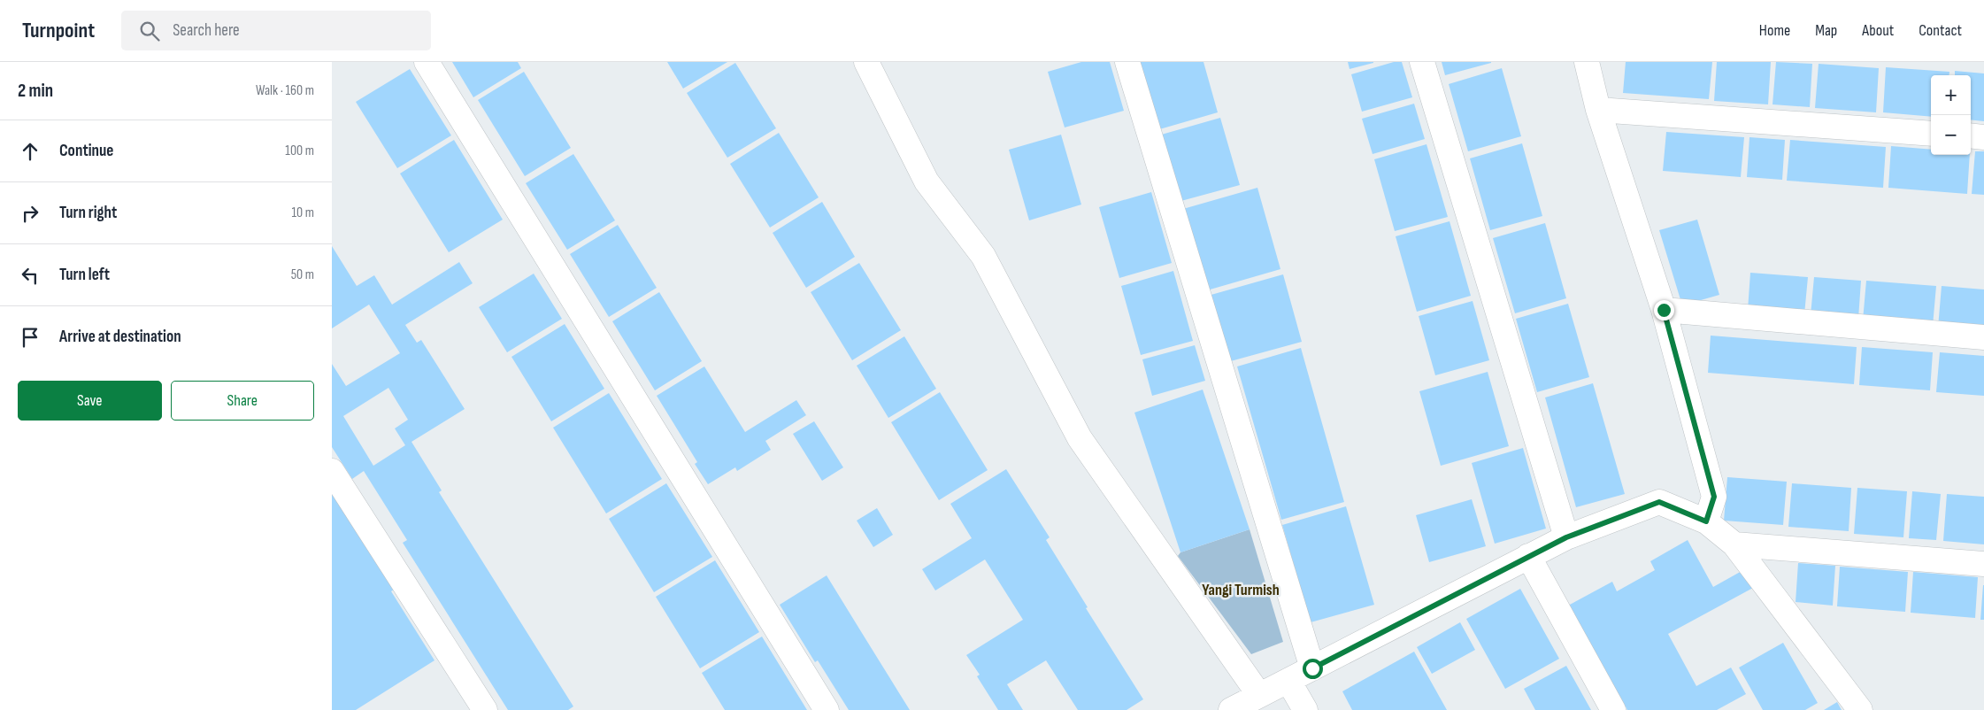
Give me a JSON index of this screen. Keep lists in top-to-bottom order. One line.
{"districts":["Yangi Turmish"],"page":{"header":"Turnpoint","search":"Search here","nav":["Home","Map","About","Contact"],"heading":["2 min","Walk · 160 m"],"map_buttons":["+","−"],"list":[["Continue","100 m"],["Turn right","10 m"],["Turn left","50 m"],"Arrive at destination"],"buttons":["Save","Share"]}}
